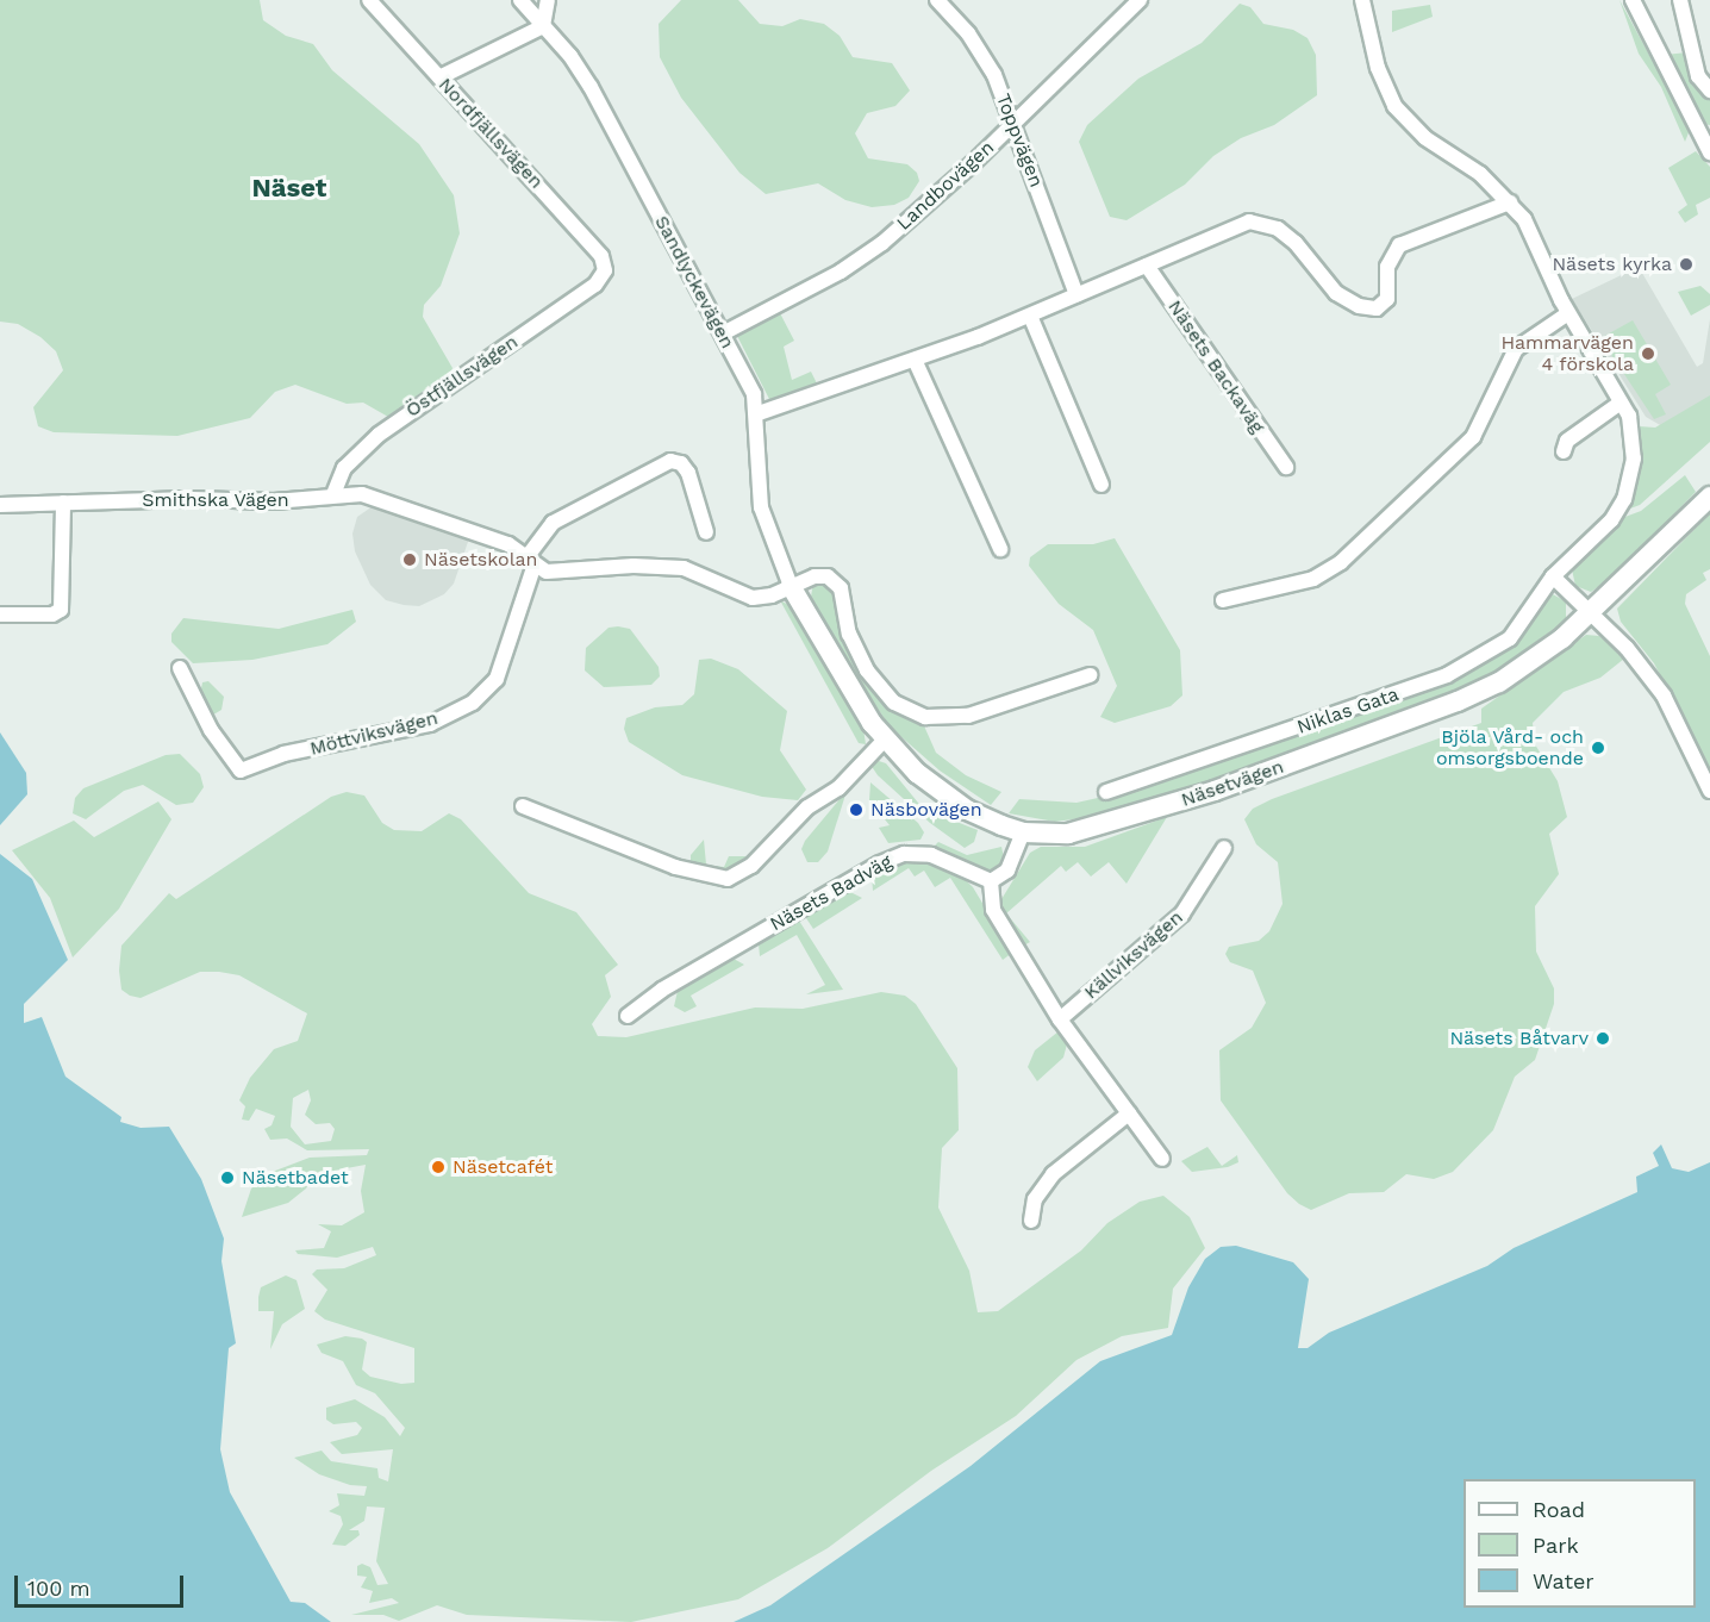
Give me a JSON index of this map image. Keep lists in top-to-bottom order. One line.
{"streets":{"street":["Nordfjällsvägen","Toppvägen","Landbovägen","Sandlyckevägen","Näsets Backaväg","Östfjällsvägen","Smithska Vägen","Niklas Gata","Möttviksvägen","Näsetvägen","Näsets Badväg","Källviksvägen"]},"crossings":[["Nordfjällsvägen","Östfjällsvägen"],["Toppvägen","Landbovägen"],["Landbovägen","Sandlyckevägen"],["Sandlyckevägen","Smithska Vägen"],["Sandlyckevägen","Näsetvägen"],["Östfjällsvägen","Smithska Vägen"],["Smithska Vägen","Möttviksvägen"],["Smithska Vägen","Näsetvägen"]],"districts":["Näset"],"places":["Näsets kyrka","Hammarvägen 4 förskola","Näsetskolan","Bjöla Vård- och omsorgsboende","Näsbovägen","Näsets Båtvarv","Näsetcafét","Näsetbadet"],"legend":["Road","Park","Water"],"scale_bar":"100 m"}
